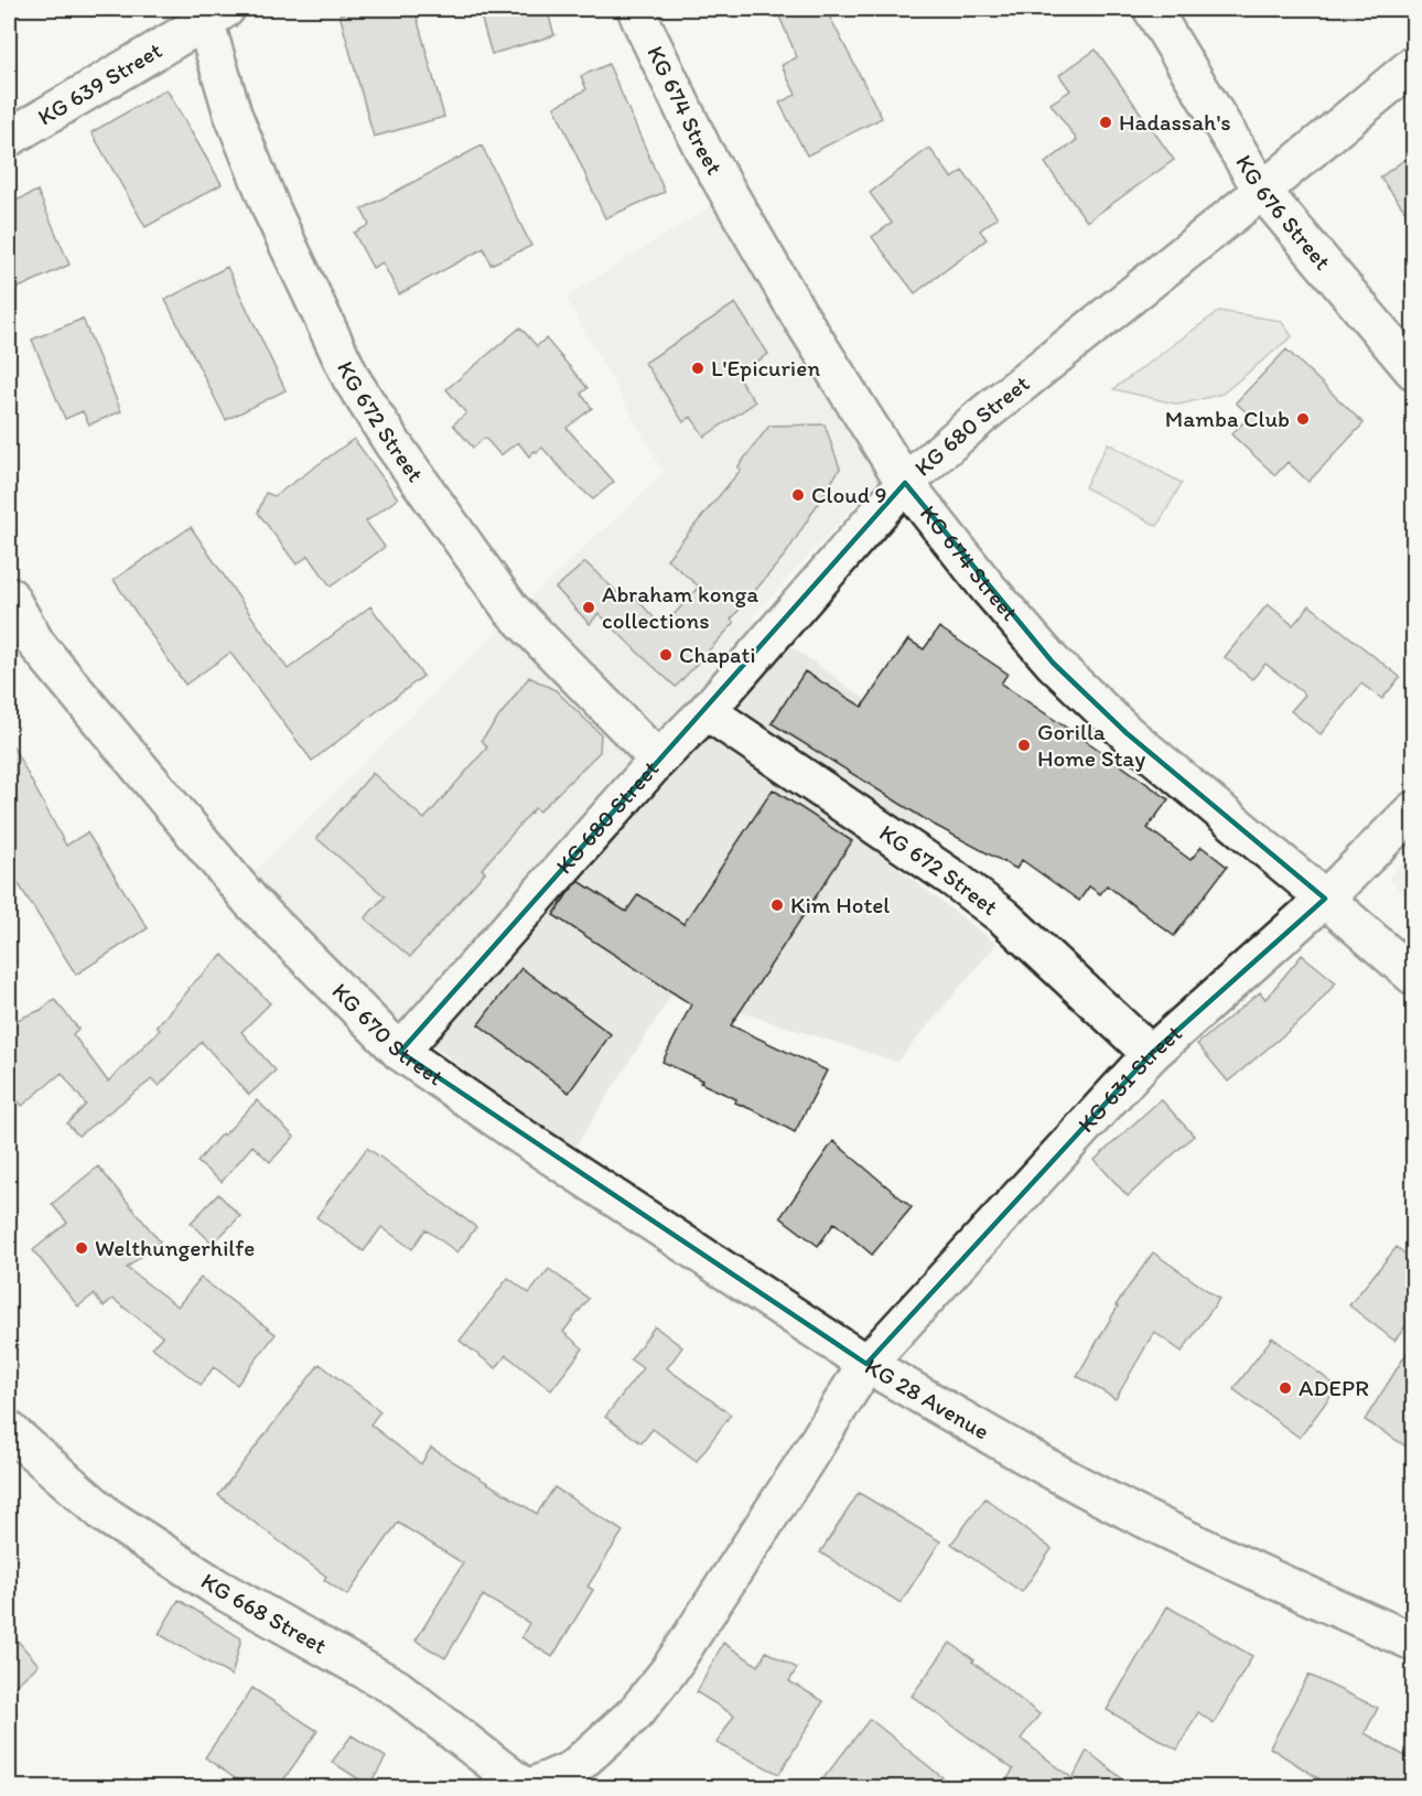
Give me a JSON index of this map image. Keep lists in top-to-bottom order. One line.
{"streets":{"street":["KG 639 Street","KG 674 Street","KG 676 Street","KG 672 Street","KG 680 Street","KG 670 Street","KG 631 Street","KG 28 Avenue","KG 668 Street"]},"crossings":[["KG 639 Street","KG 672 Street"],["KG 674 Street","KG 680 Street"],["KG 674 Street","KG 631 Street"],["KG 676 Street","KG 680 Street"],["KG 672 Street","KG 680 Street"],["KG 672 Street","KG 631 Street"],["KG 680 Street","KG 670 Street"],["KG 670 Street","KG 631 Street"],["KG 670 Street","KG 28 Avenue"],["KG 631 Street","KG 28 Avenue"],["KG 28 Avenue","KG 668 Street"]],"places":["Hadassah's","L'Epicurien","Mamba Club","Cloud 9","Abraham konga collections","Chapati","Gorilla Home Stay","Kim Hotel","Welthungerhilfe","ADEPR"]}
